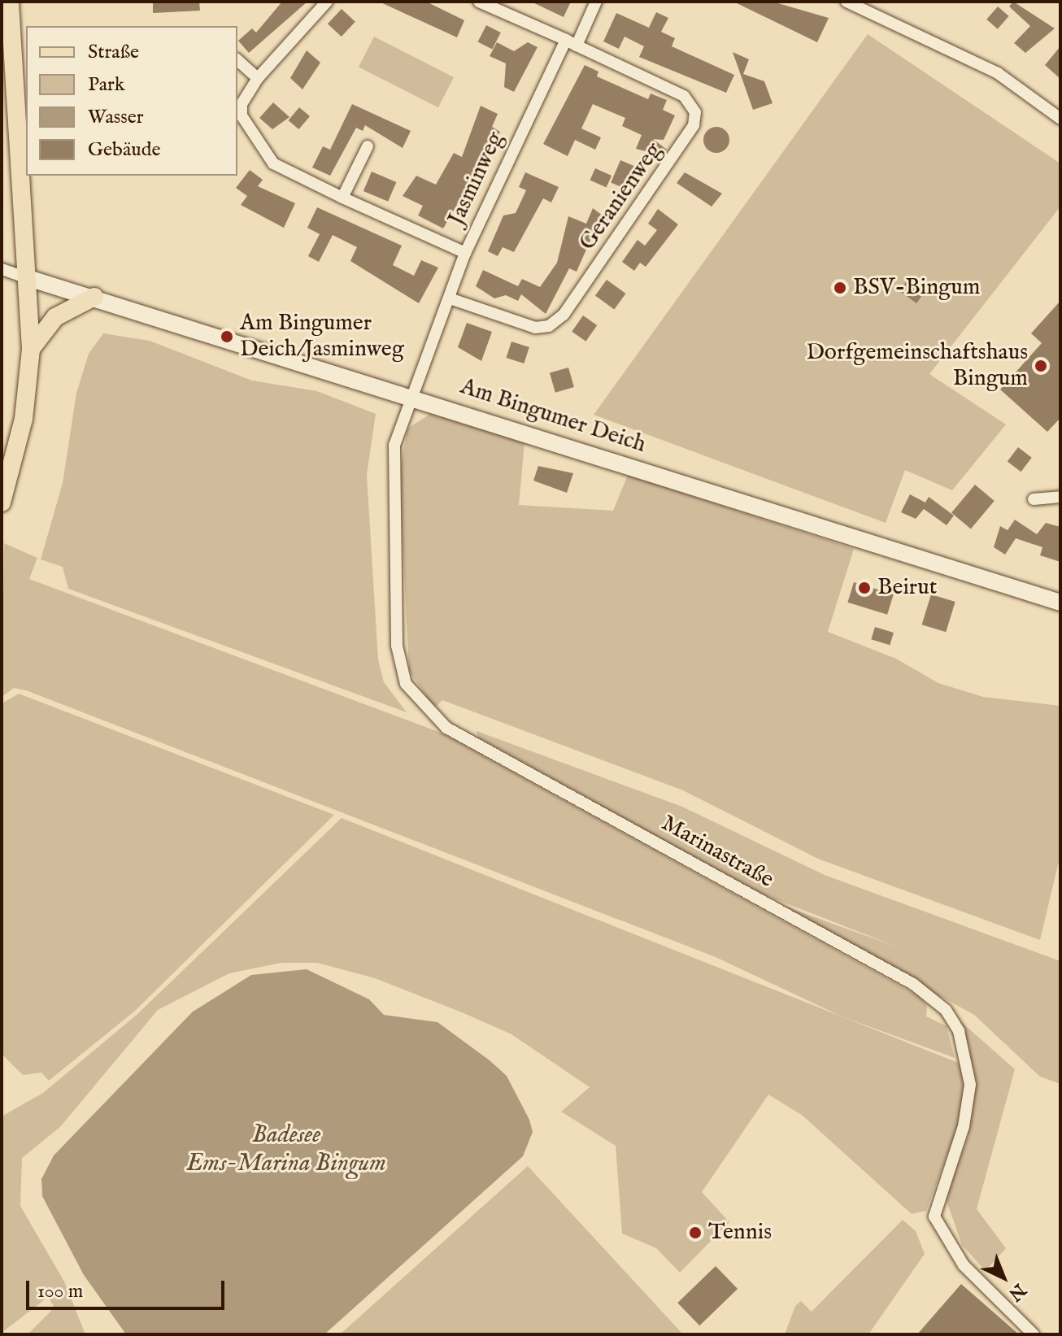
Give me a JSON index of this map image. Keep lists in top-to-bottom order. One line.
{"streets":{"main road":["Am Bingumer Deich"],"street":["Jasminweg","Geranienweg","Marinastraße"]},"crossings":[["Jasminweg","Geranienweg"],["Jasminweg","Am Bingumer Deich"],["Jasminweg","Marinastraße"],["Am Bingumer Deich","Marinastraße"]],"water":["Badesee Ems-Marina Bingum"],"places":["BSV-Bingum","Am Bingumer Deich/Jasminweg","Dorfgemeinschaftshaus Bingum","Beirut","Tennis"],"legend":["Straße","Park","Wasser","Gebäude"],"scale_bar":"100 m","north":"bottom right"}
